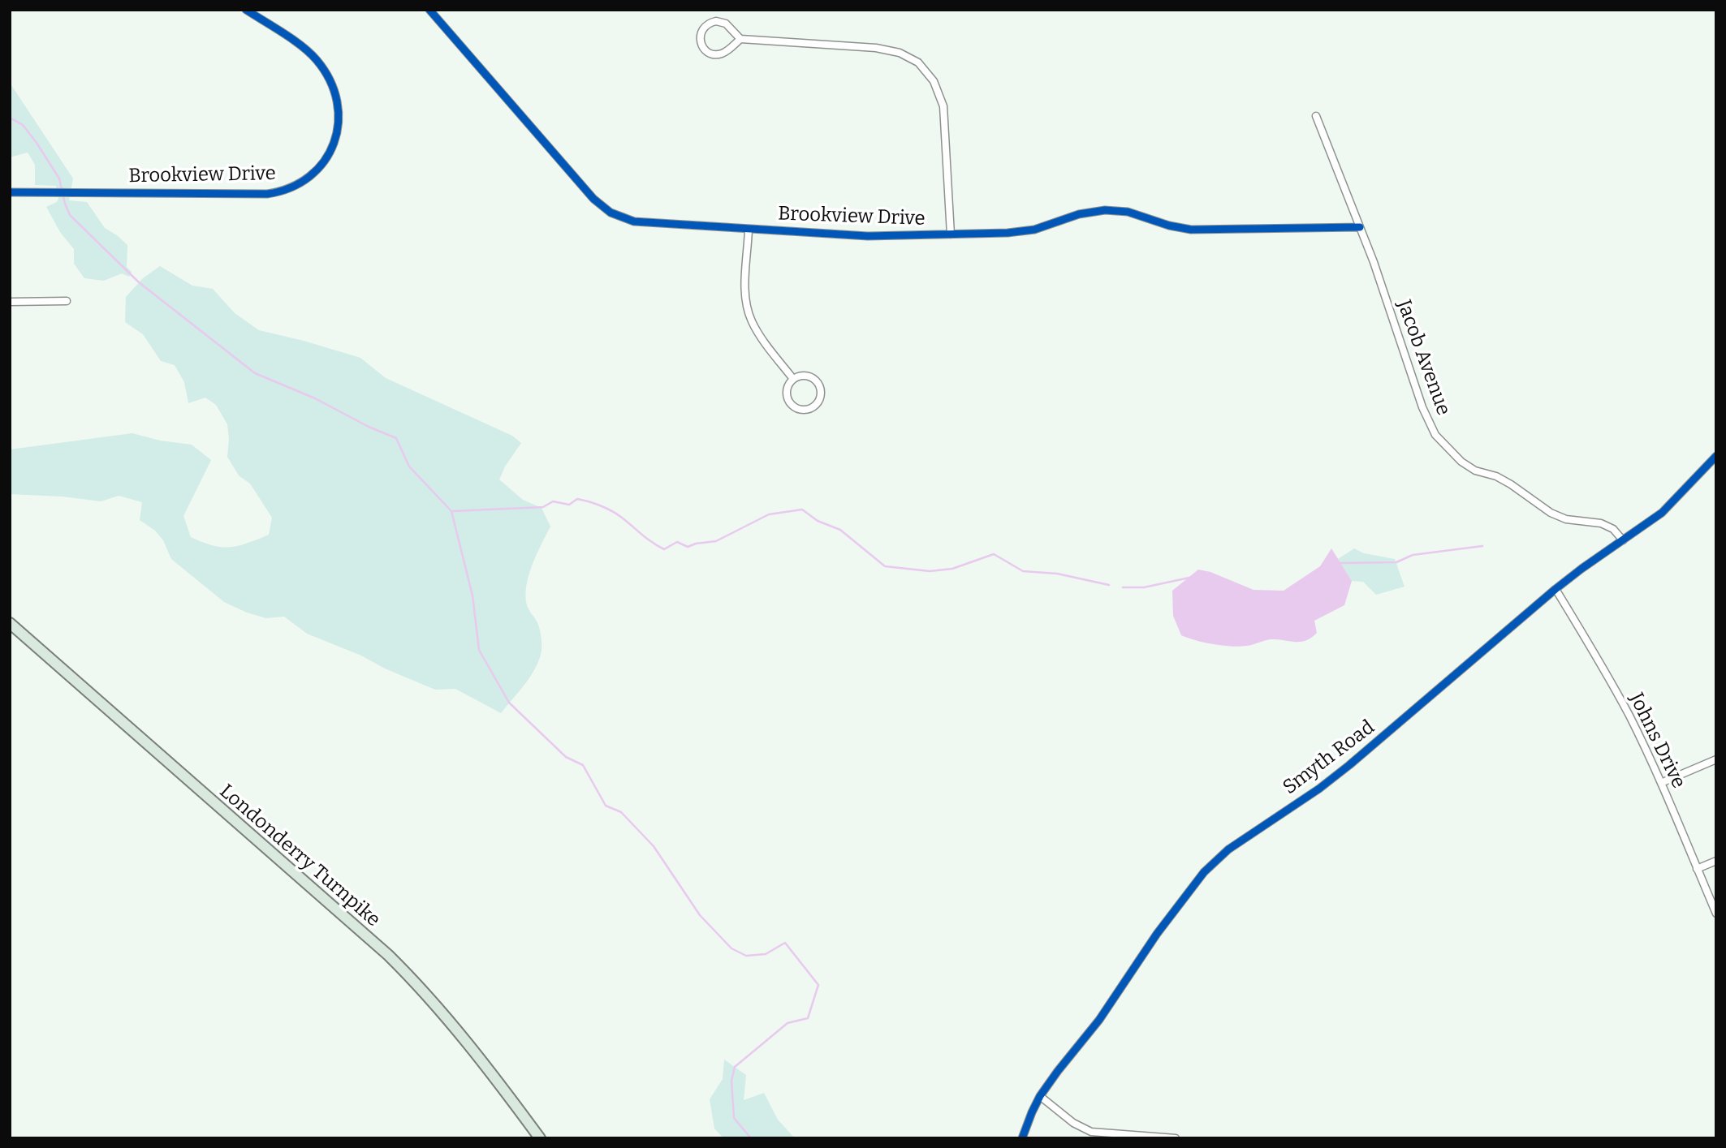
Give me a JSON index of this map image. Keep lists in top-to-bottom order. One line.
{"streets":{"main road":["Londonderry Turnpike"],"street":["Brookview Drive","Jacob Avenue","Johns Drive","Smyth Road"]},"crossings":[["Brookview Drive","Jacob Avenue"],["Jacob Avenue","Smyth Road"],["Johns Drive","Smyth Road"]]}
